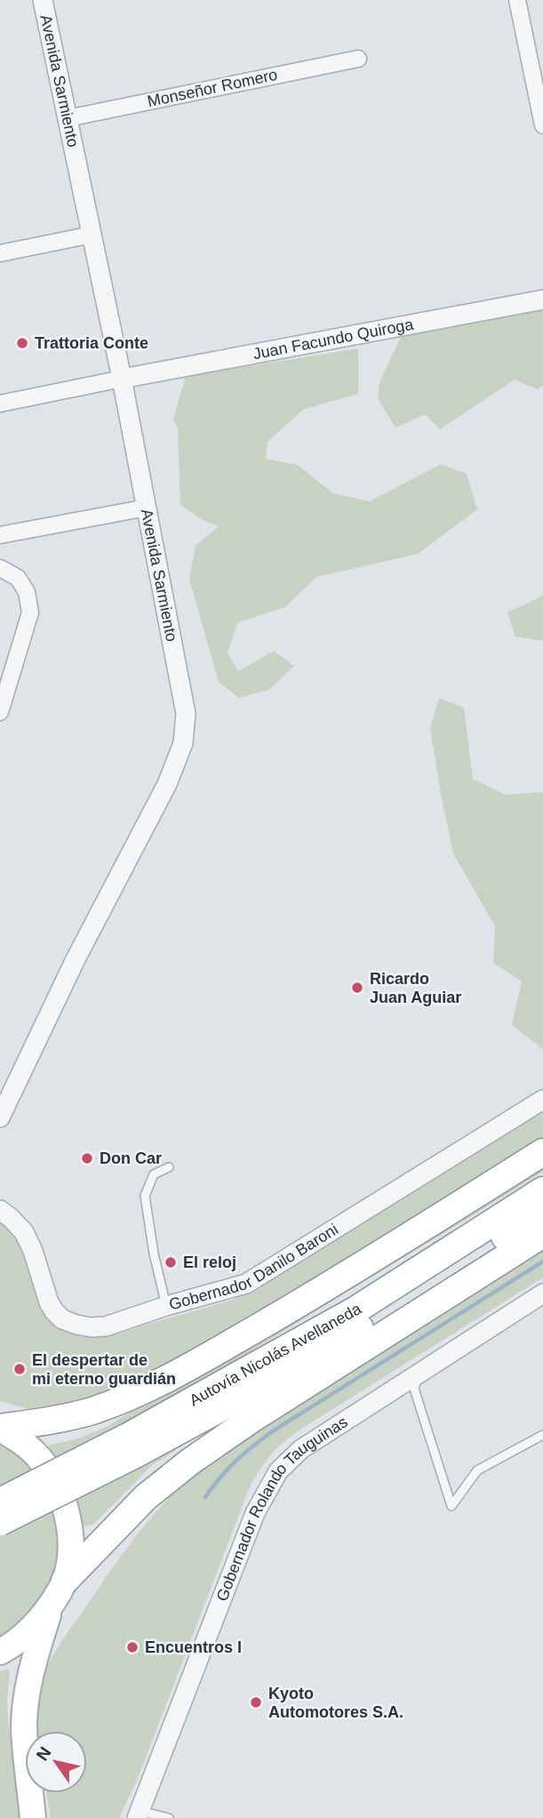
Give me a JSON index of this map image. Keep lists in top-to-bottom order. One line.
{"streets":{"highway":["Autovía Nicolás Avellaneda"],"street":["Avenida Sarmiento","Monseñor Romero","Juan Facundo Quiroga","Gobernador Danilo Baroni","Gobernador Rolando Tauguinas"]},"crossings":[["Avenida Sarmiento","Monseñor Romero"],["Avenida Sarmiento","Juan Facundo Quiroga"]],"places":["Trattoria Conte","Ricardo Juan Aguiar","Don Car","El reloj","El despertar de mi eterno guardián","Encuentros I","Kyoto Automotores S.A."],"north":"top left"}
